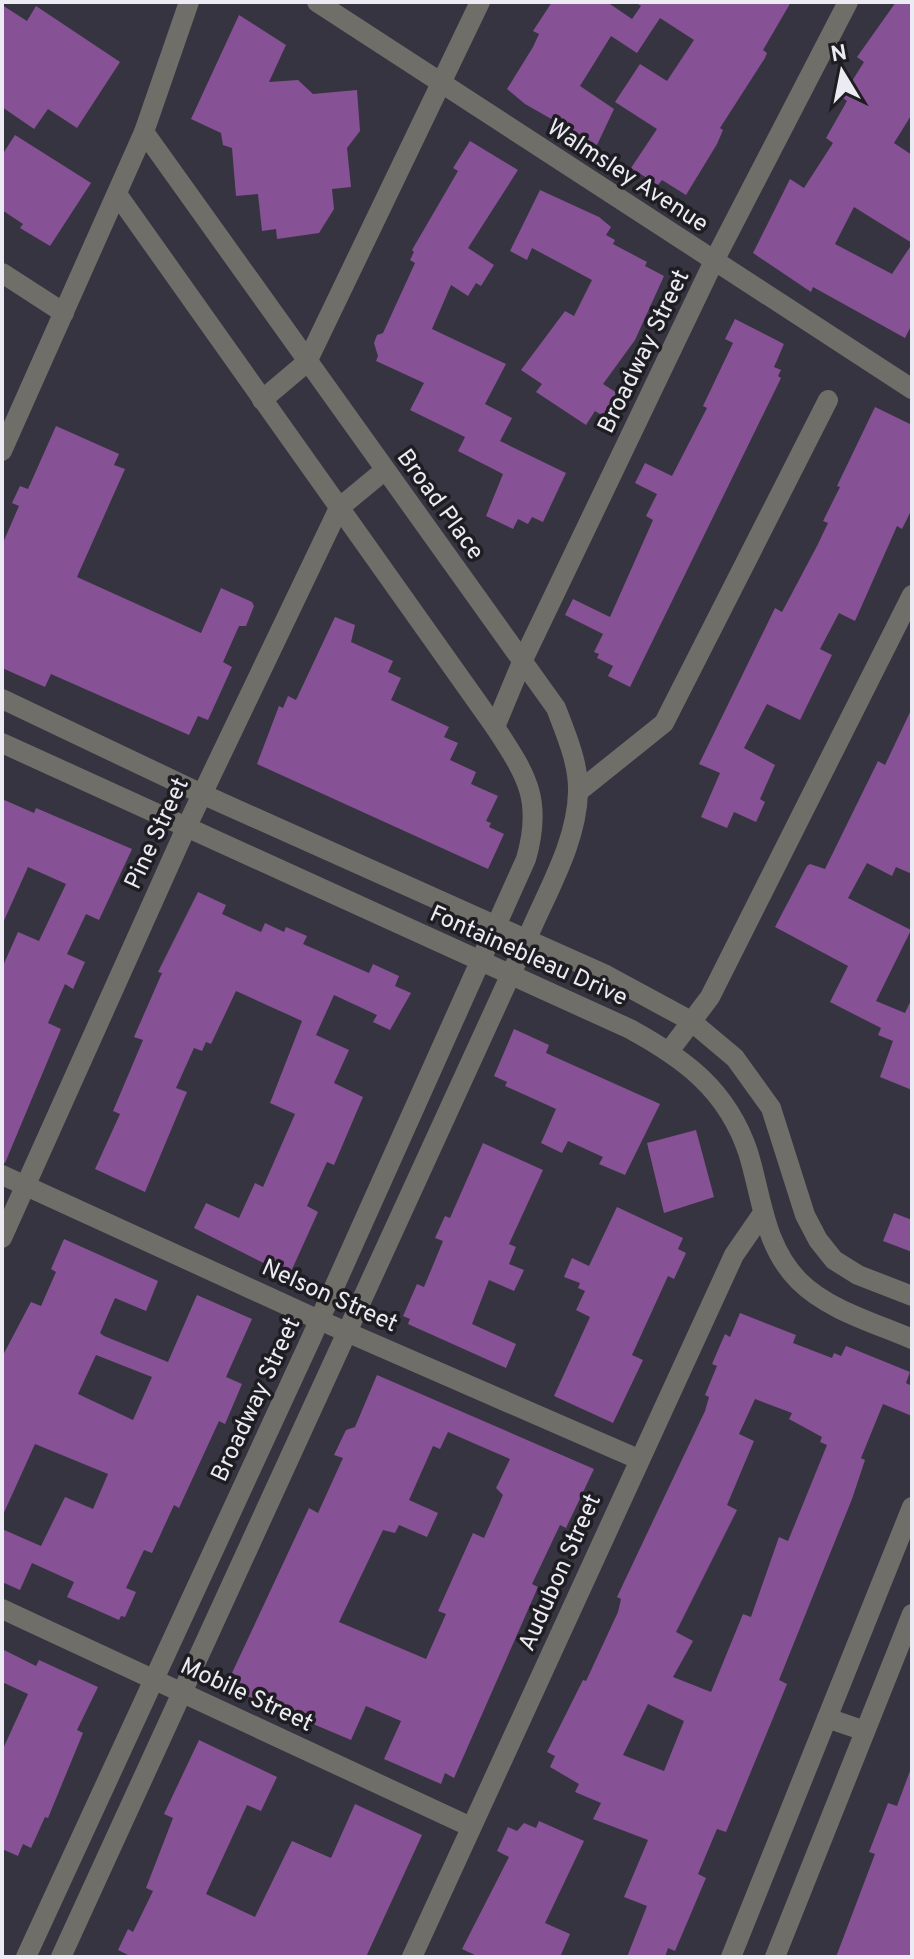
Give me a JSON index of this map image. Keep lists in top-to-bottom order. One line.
{"streets":{"street":["Walmsley Avenue","Broadway Street","Broad Place","Pine Street","Fontainebleau Drive","Nelson Street","Audubon Street","Mobile Street"]},"crossings":[["Walmsley Avenue","Broadway Street"],["Broadway Street","Broad Place"],["Broadway Street","Fontainebleau Drive"],["Broadway Street","Nelson Street"],["Broadway Street","Mobile Street"],["Broad Place","Pine Street"],["Broad Place","Fontainebleau Drive"],["Pine Street","Fontainebleau Drive"],["Pine Street","Nelson Street"],["Fontainebleau Drive","Audubon Street"],["Nelson Street","Audubon Street"],["Audubon Street","Mobile Street"]],"north":"top"}
